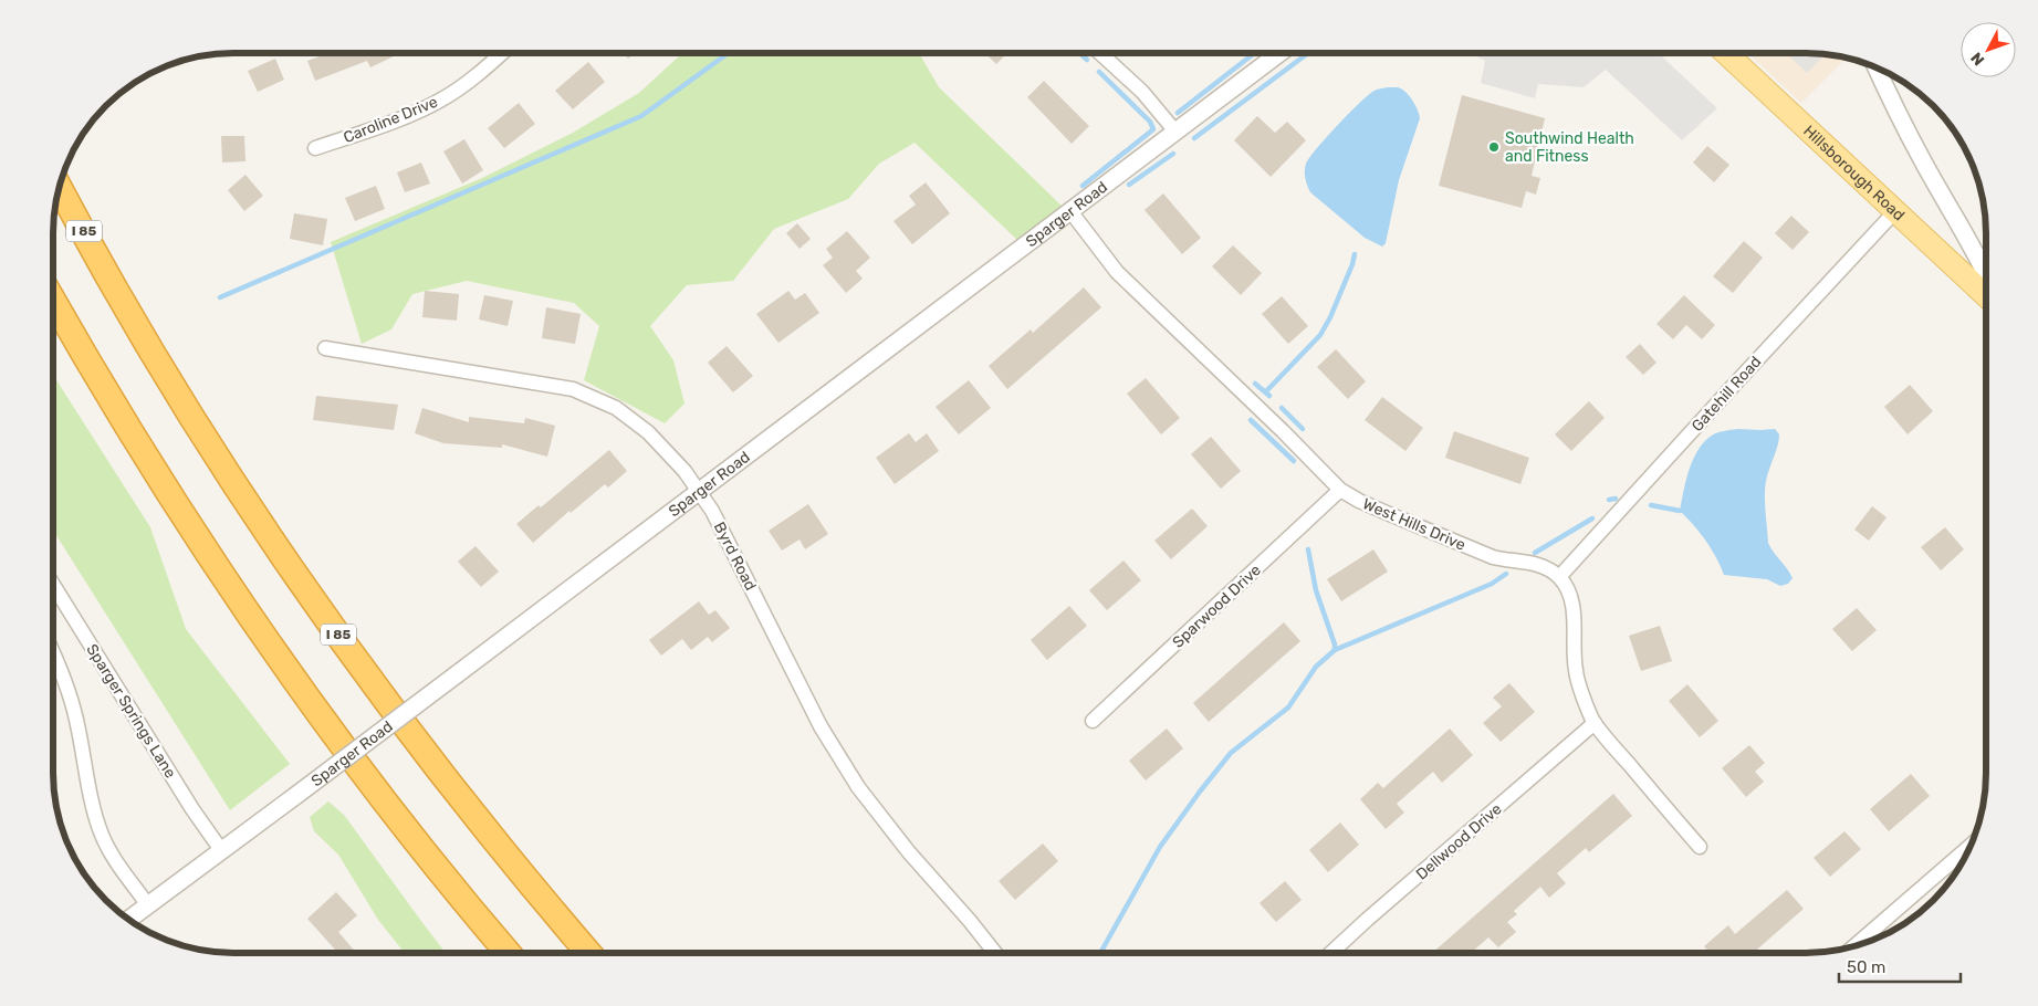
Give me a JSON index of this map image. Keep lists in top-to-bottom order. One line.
{"streets":{"highway":["I 85"],"main road":["Hillsborough Road"],"street":["Caroline Drive","Sparger Road","Gatehill Road","West Hills Drive","Byrd Road","Sparwood Drive","Sparger Springs Lane","Dellwood Drive"]},"crossings":[["Hillsborough Road","Gatehill Road"],["Sparger Road","West Hills Drive"],["Sparger Road","Byrd Road"],["Sparger Road","Sparger Springs Lane"],["Gatehill Road","West Hills Drive"],["West Hills Drive","Sparwood Drive"]],"places":["Southwind Health and Fitness"],"scale_bar":"50 m","north":"bottom left"}
